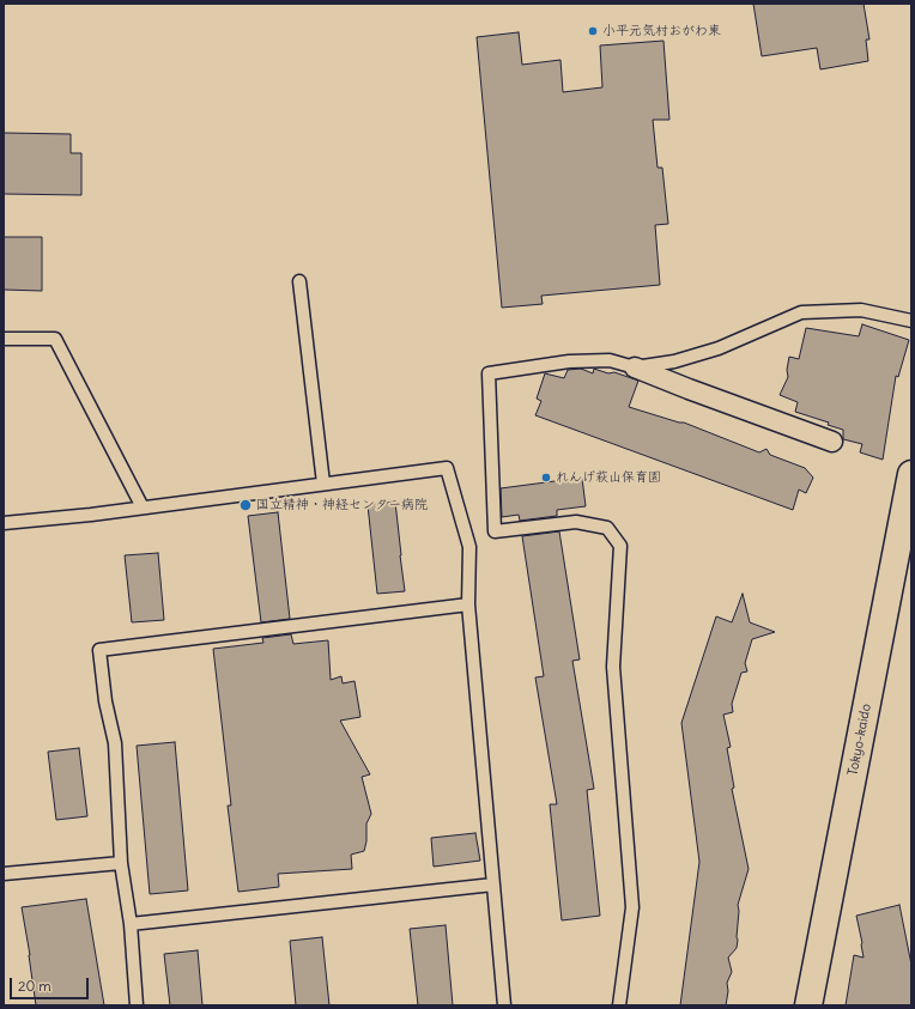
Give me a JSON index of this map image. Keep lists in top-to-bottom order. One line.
{"streets":{"street":["Tokyo-kaido"]},"places":["小平元気村おがわ東","れんげ萩山保育園","国立精神・神経センター病院"],"scale_bar":"20 m"}
